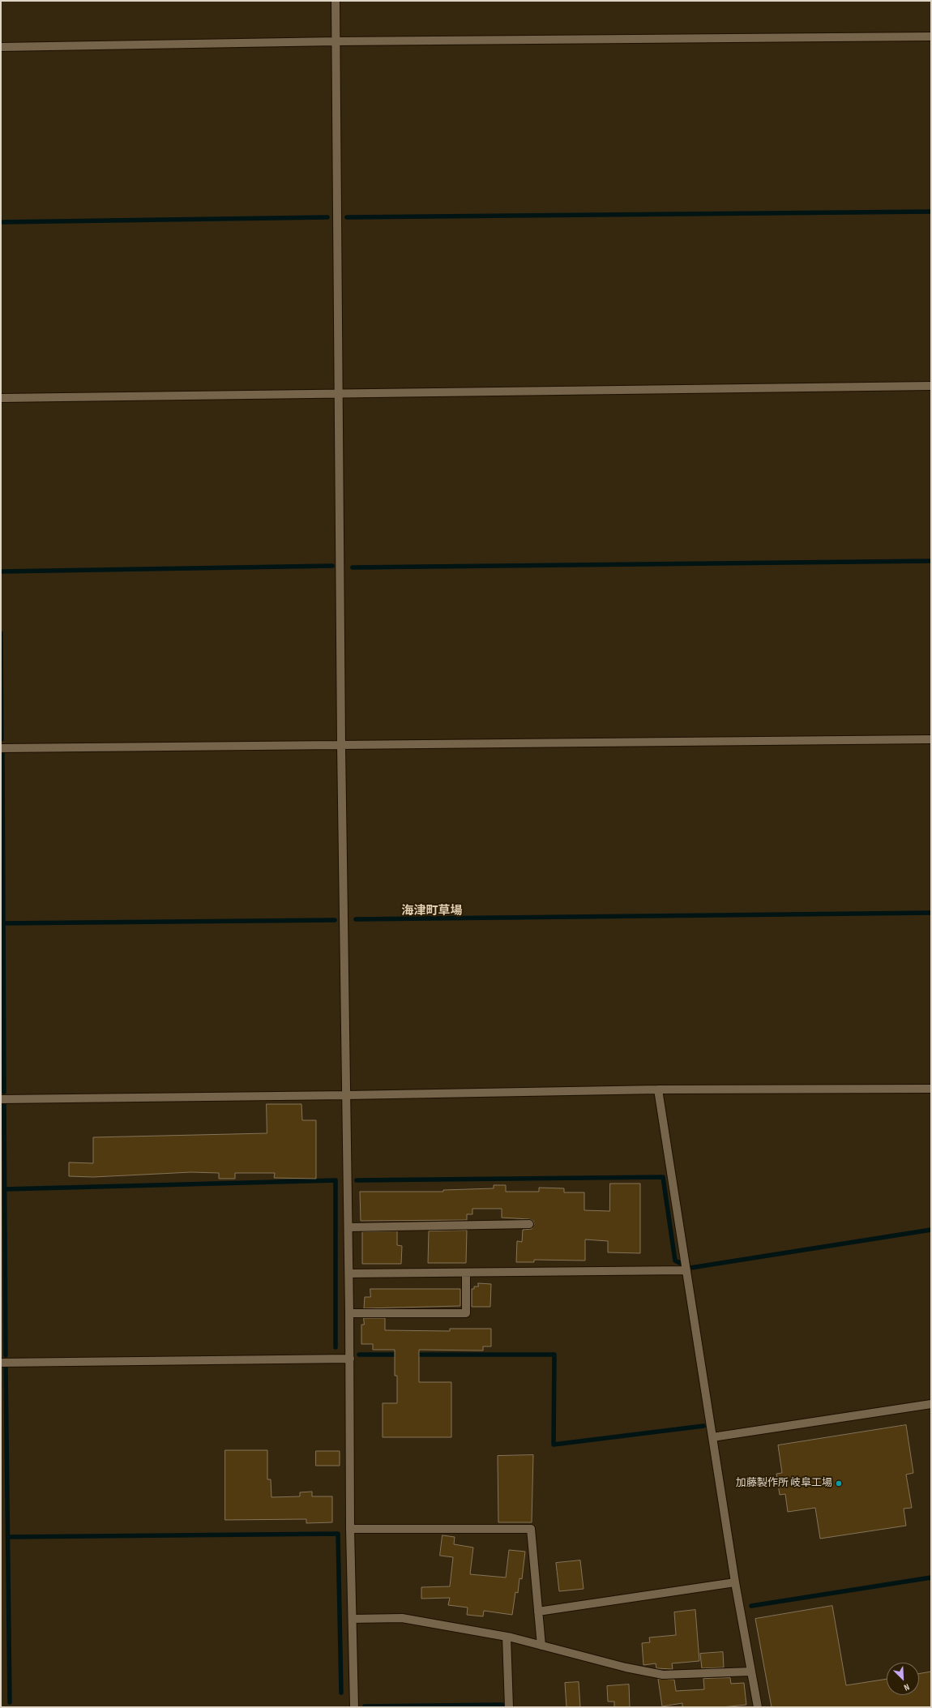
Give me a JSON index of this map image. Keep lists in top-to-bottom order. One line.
{"districts":["海津町草場"],"places":["加藤製作所 岐阜工場"],"north":"bottom right"}
